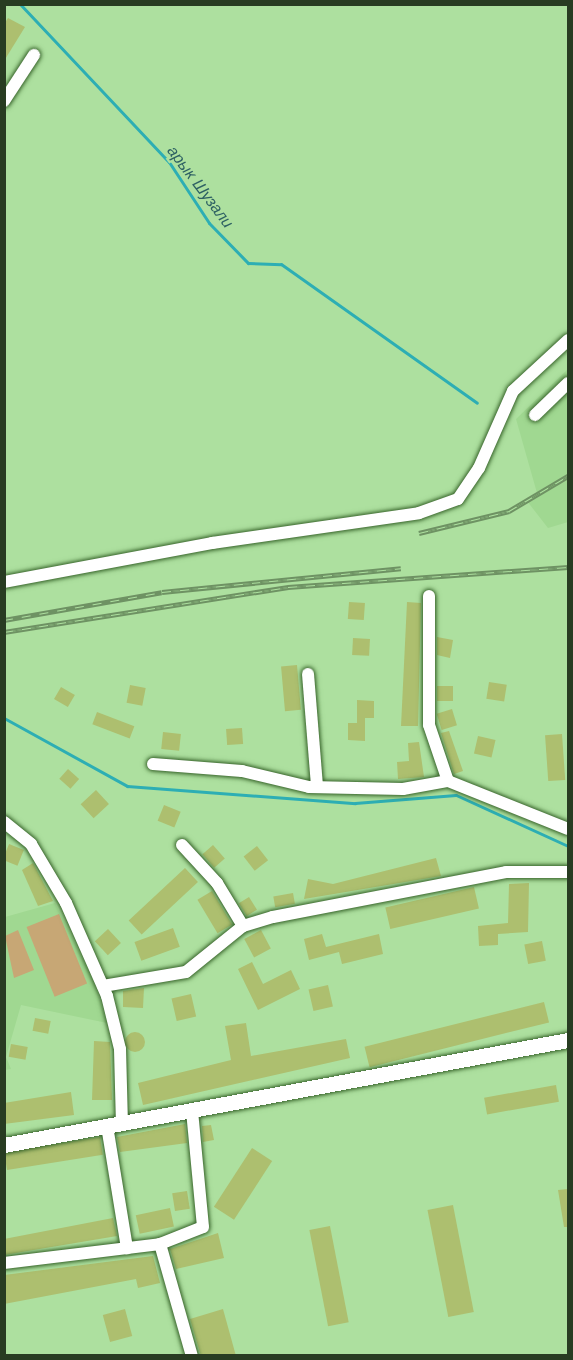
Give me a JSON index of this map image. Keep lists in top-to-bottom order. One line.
{"water":["арык Шузали"]}
